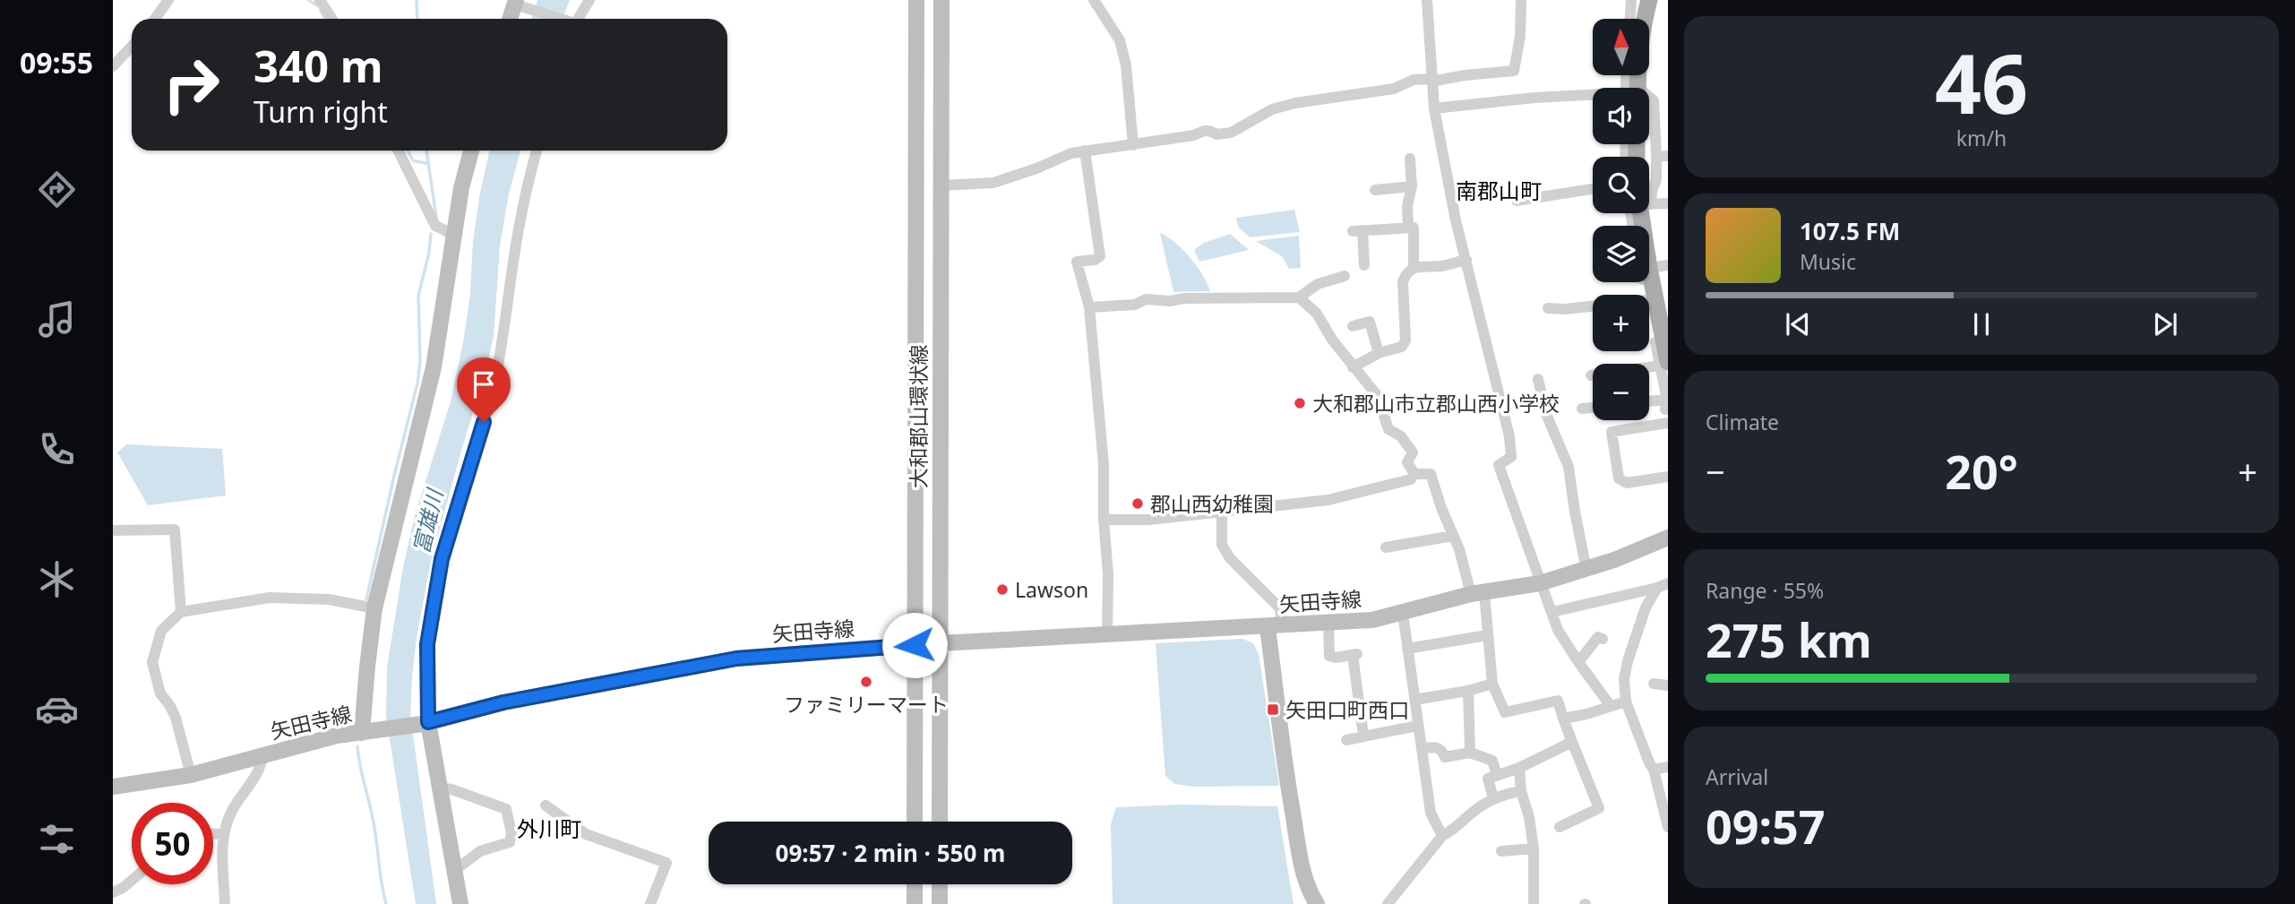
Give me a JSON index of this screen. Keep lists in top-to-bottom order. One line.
{"streets":{"main road":["大和郡山環状線","矢田寺線"]},"crossings":[["大和郡山環状線","矢田寺線"]],"districts":["南郡山町","外川町"],"water":["富雄川"],"places":{"other":["大和郡山市立郡山西小学校","郡山西幼稚園","Lawson","ファミリーマート"],"transit":["矢田口町西口"]},"north":"top","page":{"tabs":"09:55","tile":[["46","km/h"],"Climate",["Range · 55%","275 km"],["Arrival","09:57"]],"map_buttons":["+","−"],"turn":["340 m","Turn right"],"song":["107.5 FM","Music"],"heat":["−","20°","+"],"limit":"50","trip":"09:57 · 2 min · 550 m"}}
